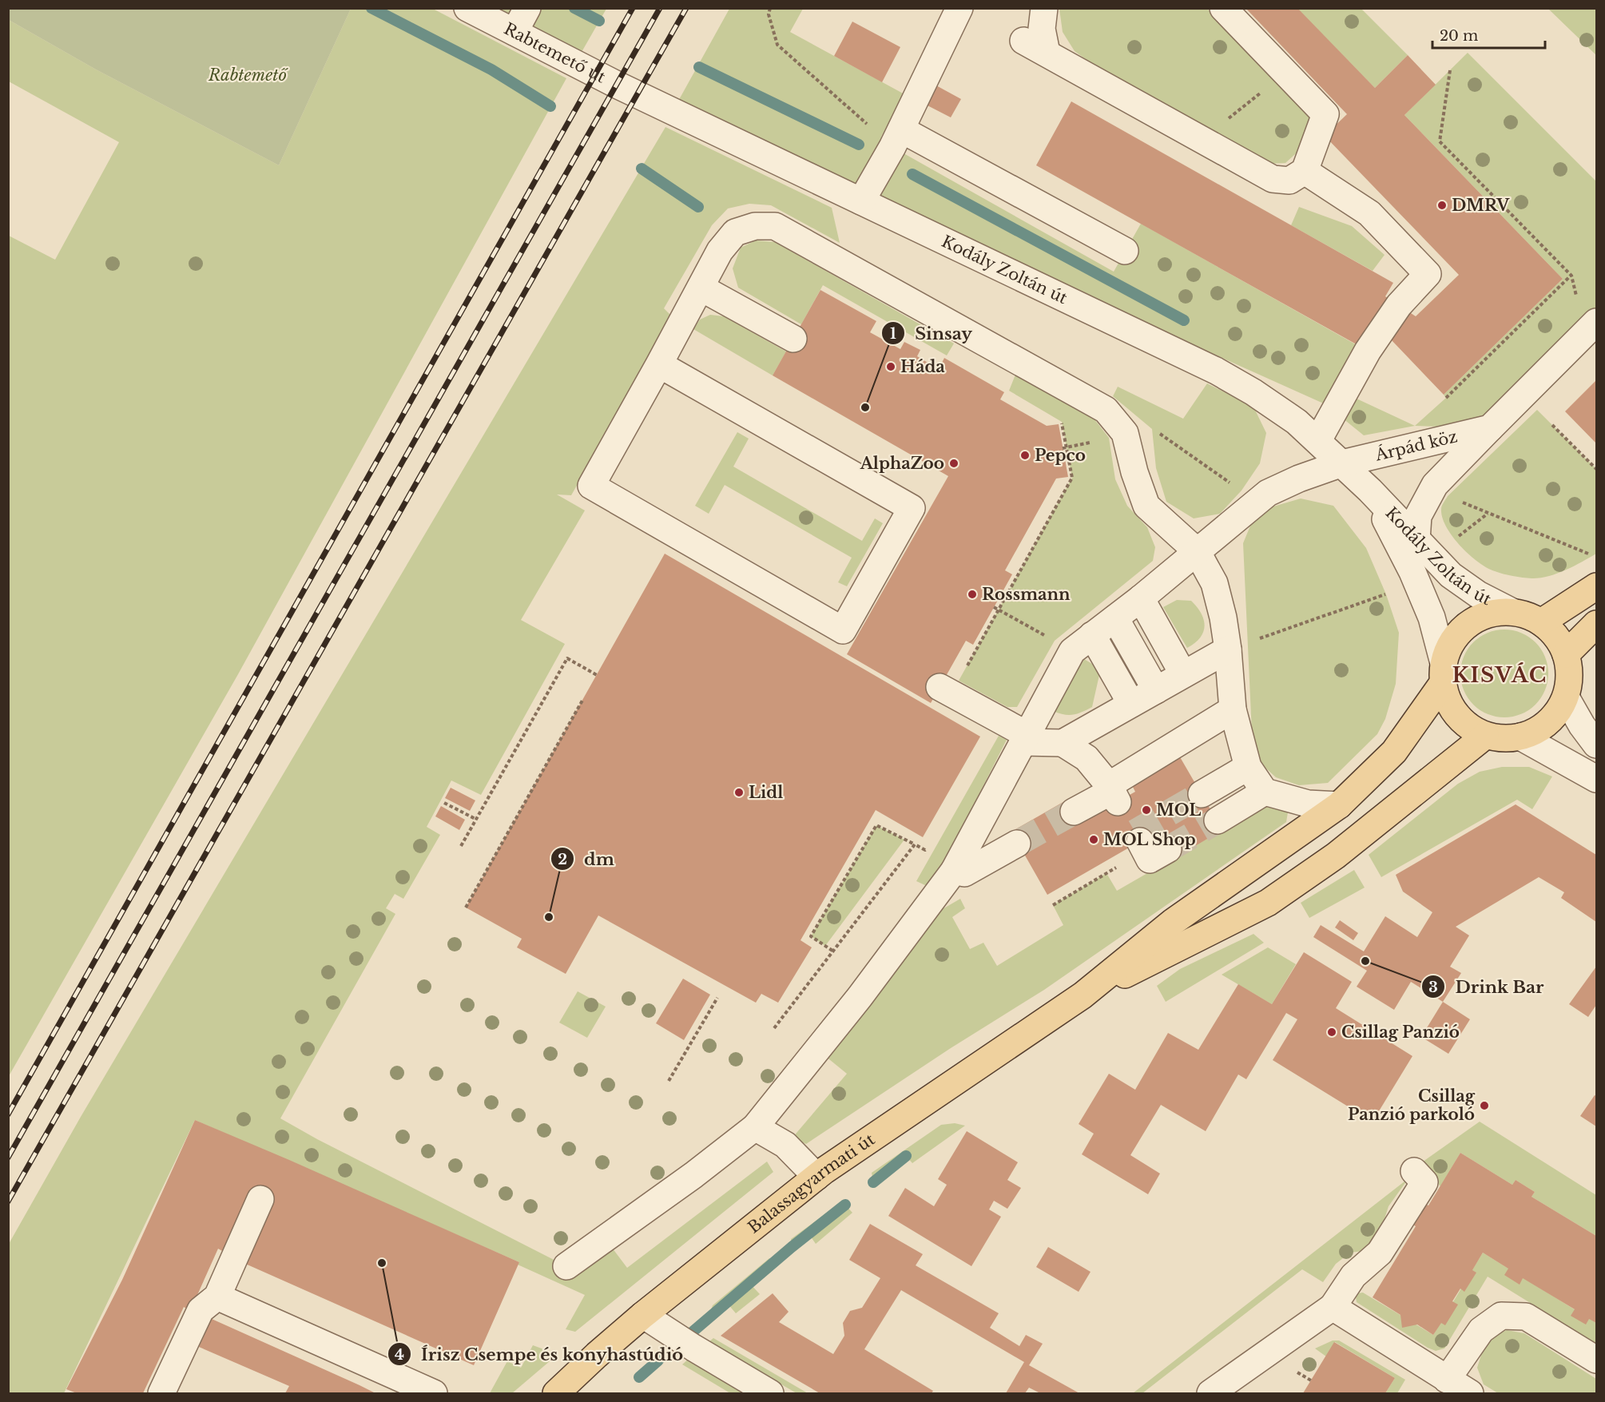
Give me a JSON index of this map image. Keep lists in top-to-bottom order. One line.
{"streets":{"main road":["Balassagyarmati út"],"street":["Rabtemető út","Kodály Zoltán út","Árpád köz"]},"crossings":[["Rabtemető út","Kodály Zoltán út"],["Kodály Zoltán út","Árpád köz"]],"districts":["KISVÁC"],"parks":["Rabtemető"],"places":["DMRV","Háda","Sinsay","Pepco","AlphaZoo","Rossmann","Lidl","MOL","MOL Shop","dm","Drink Bar","Csillag Panzió","Csillag Panzió parkoló","Írisz Csempe és konyhastúdió"],"scale_bar":"20 m"}
